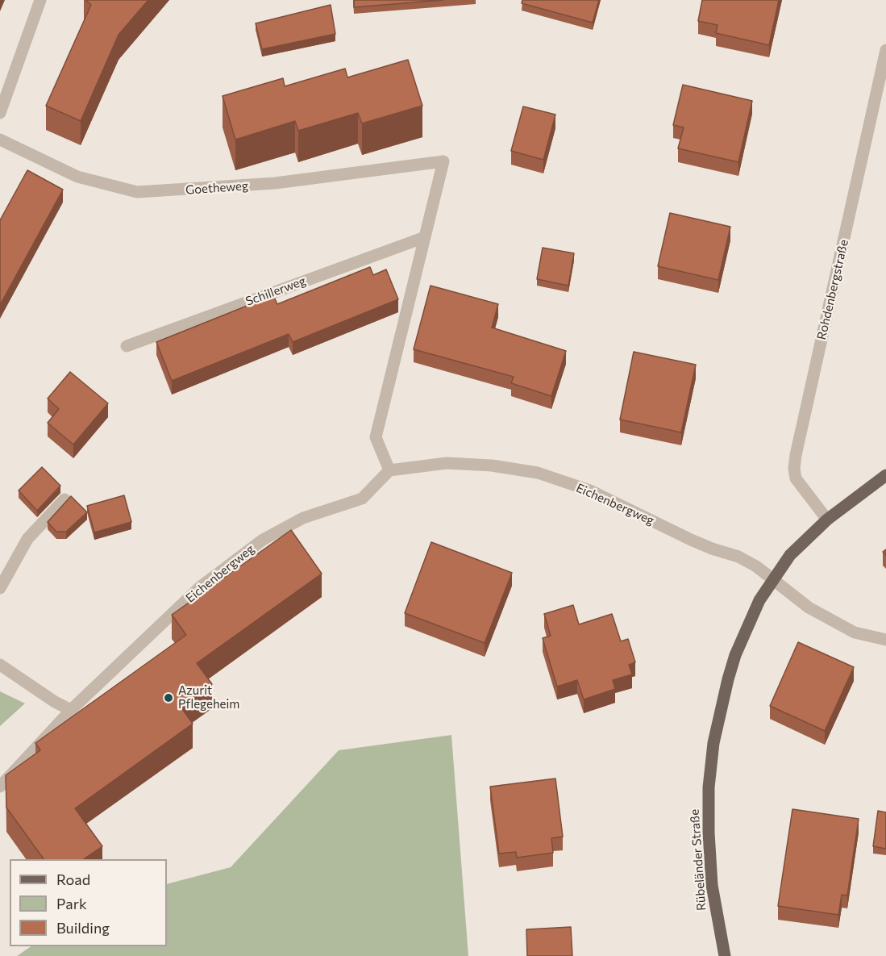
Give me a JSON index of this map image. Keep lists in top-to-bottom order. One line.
{"streets":{"main road":["Rübeländer Straße"],"street":["Goetheweg","Rohdenbergstraße","Schillerweg","Eichenbergweg"]},"crossings":[["Goetheweg","Schillerweg"],["Rohdenbergstraße","Rübeländer Straße"],["Eichenbergweg","Rübeländer Straße"]],"places":["Azurit Pflegeheim"],"legend":["Road","Park","Building"]}
